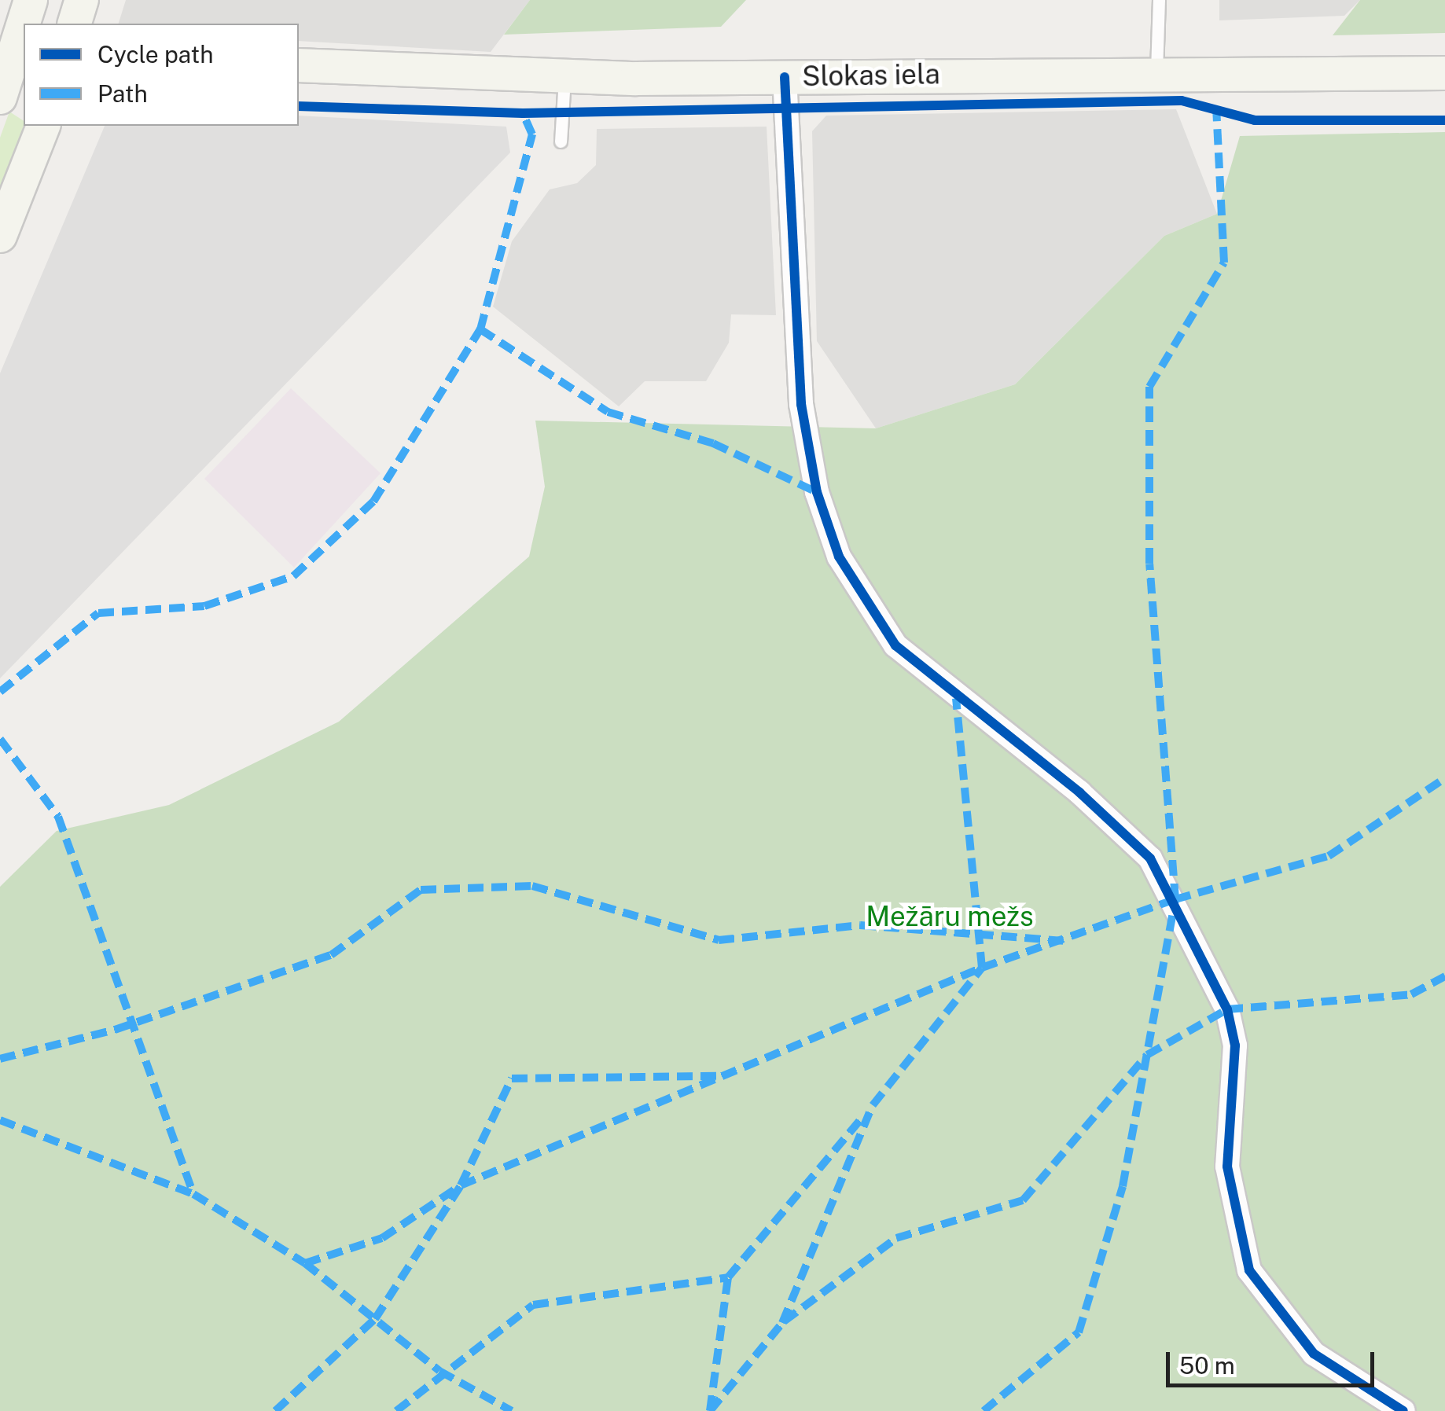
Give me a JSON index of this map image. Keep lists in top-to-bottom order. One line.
{"streets":{"main road":["Slokas iela"]},"parks":["Mežāru mežs"],"legend":["Cycle path","Path"],"scale_bar":"50 m"}
